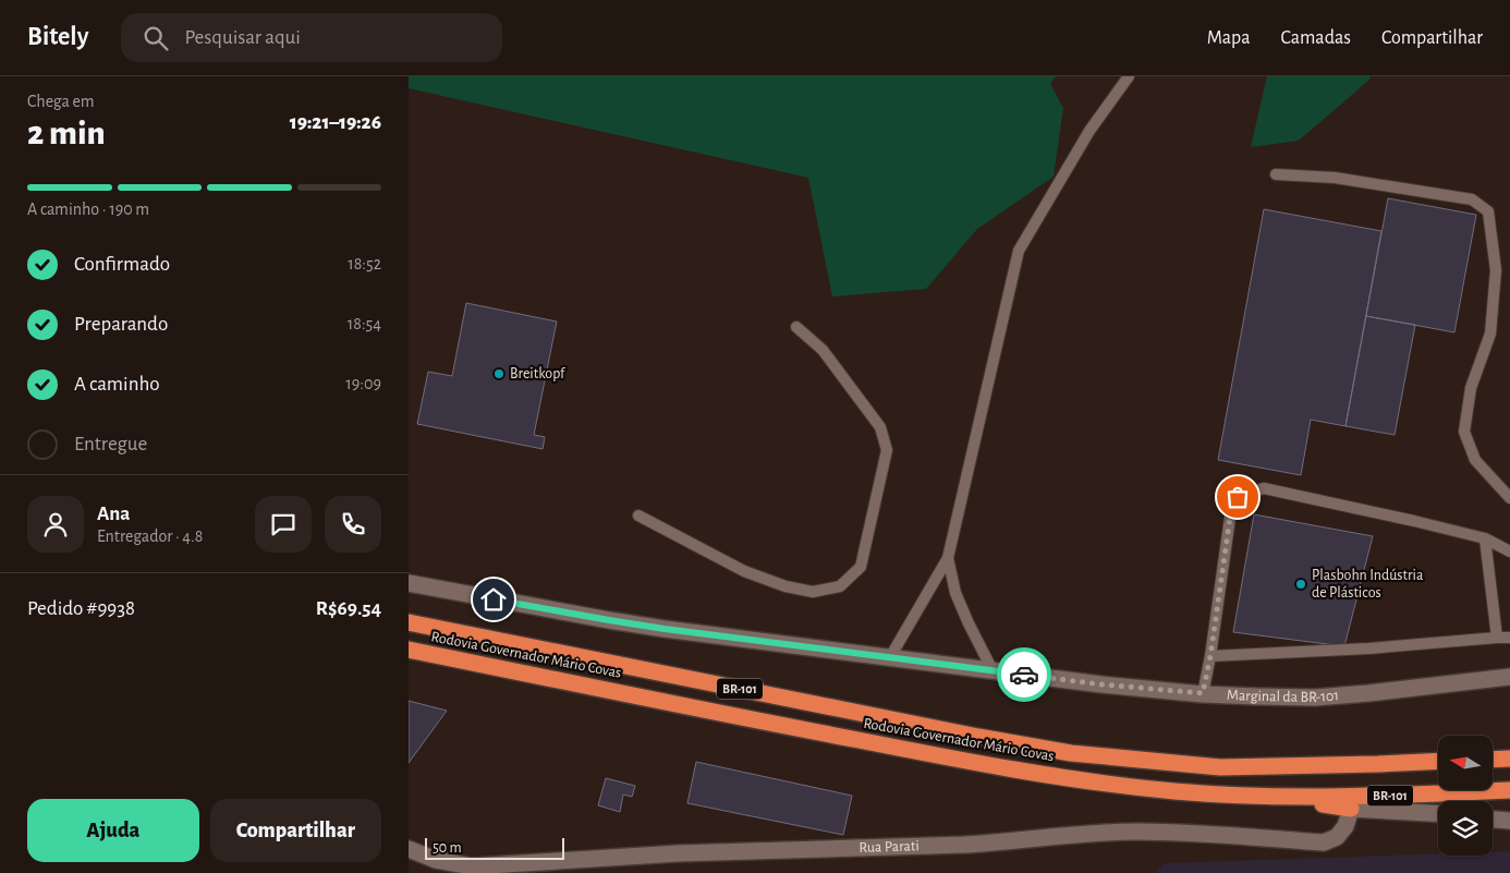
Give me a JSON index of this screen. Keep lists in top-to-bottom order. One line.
{"streets":{"highway":["Rodovia Governador Mário Covas","BR-101"],"main road":["Marginal da BR-101","Rua Parati"]},"places":["Breitkopf","Plasbohn Indústria de Plásticos"],"scale_bar":"50 m","north":"left","page":{"header":"Bitely","search":"Pesquisar aqui","nav":["Mapa","Camadas","Compartilhar"],"heading":["2 min","Chega em","19:21–19:26"],"panel":["Ana","Entregador · 4.8","Pedido #9938","R$69.54"],"bar":"A caminho · 190 m","list":[["Confirmado","18:52"],["Preparando","18:54"],["A caminho","19:09"],"Entregue"],"buttons":["Ajuda","Compartilhar"],"scale":"50 m"}}
